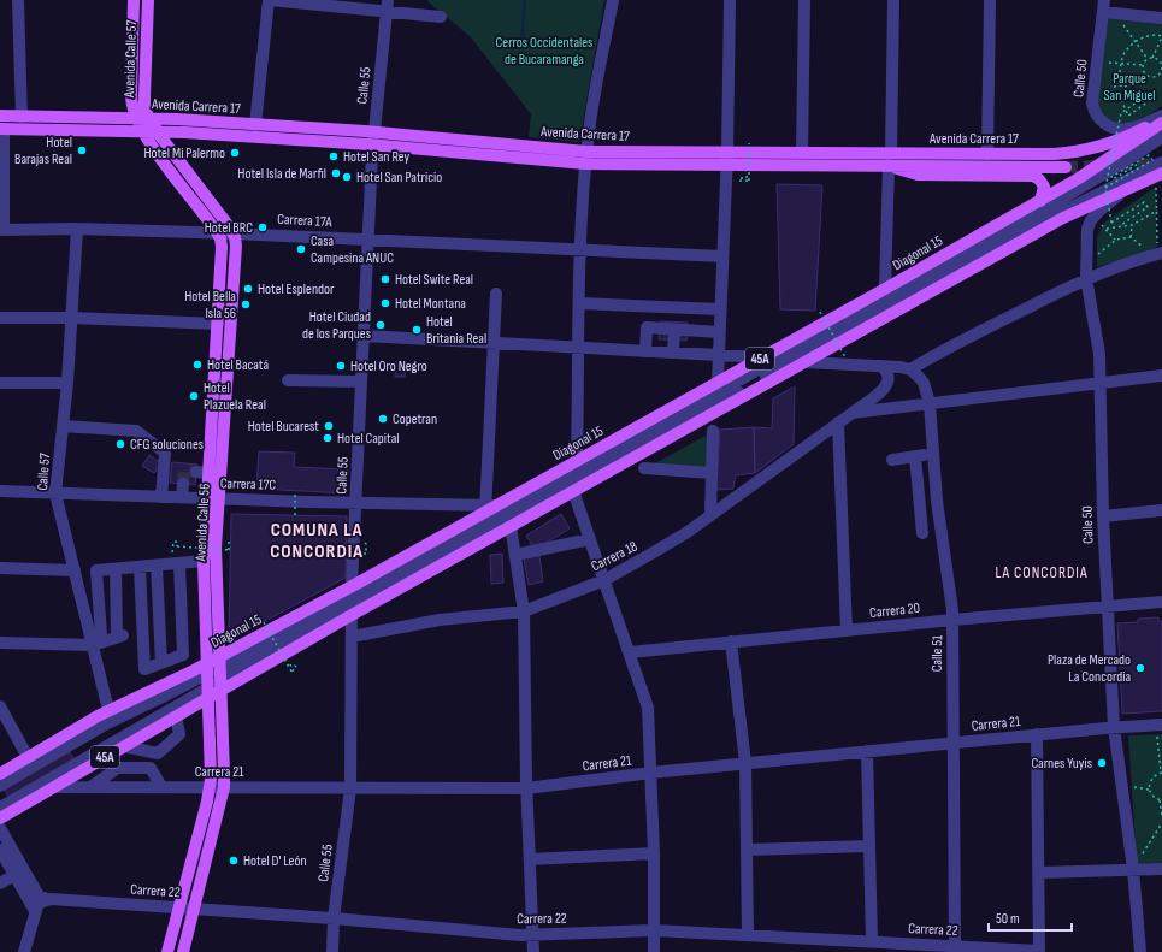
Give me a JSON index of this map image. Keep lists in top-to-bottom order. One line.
{"streets":{"main road":["Avenida Calle 57","Avenida Carrera 17","Diagonal 15","45A","Avenida Calle 56"],"street":["Calle 50","Calle 55","Carrera 17A","Calle 57","Carrera 17C","Carrera 18","Carrera 20","Calle 51","Carrera 21","Carrera 22"]},"crossings":[["Avenida Calle 57","Avenida Carrera 17"],["Avenida Calle 57","Avenida Calle 56"],["Calle 50","Avenida Carrera 17"],["Calle 50","Diagonal 15"],["Calle 50","Carrera 18"],["Calle 50","Carrera 20"],["Calle 50","Carrera 21"],["Calle 55","Avenida Carrera 17"],["Calle 55","Carrera 17A"],["Calle 55","Diagonal 15"],["Calle 55","Carrera 17C"],["Calle 55","Carrera 18"],["Calle 55","Carrera 21"],["Calle 55","Carrera 22"],["Avenida Carrera 17","Avenida Calle 56"],["Carrera 17A","Calle 57"],["Carrera 17A","Avenida Calle 56"],["Diagonal 15","Calle 57"],["Diagonal 15","Carrera 17C"],["Diagonal 15","Avenida Calle 56"],["Diagonal 15","Carrera 21"],["Calle 57","Carrera 17C"],["Carrera 17C","Avenida Calle 56"],["Avenida Calle 56","Carrera 21"],["Avenida Calle 56","Carrera 22"],["Carrera 18","Calle 51"],["Carrera 20","Calle 51"],["Calle 51","Carrera 21"],["Calle 51","Carrera 22"]],"districts":["COMUNA LA CONCORDIA","LA CONCORDIA"],"parks":["Cerros Occidentales de Bucaramanga","Parque San Miguel"],"places":["Hotel Barajas Real","Hotel Mi Palermo","Hotel San Rey","Hotel Isla de Marfil","Hotel San Patricio","Hotel BRC","Casa Campesina ANUC","Hotel Swite Real","Hotel Esplendor","Hotel Montana","Hotel Bella Isla 56","Hotel Ciudad de los Parques","Hotel Britania Real","Hotel Bacatá","Hotel Oro Negro","Hotel Plazuela Real","Copetran","Hotel Bucarest","Hotel Capital","CFG soluciones","Plaza de Mercado La Concordia","Carnes Yuyis","Hotel D' León"],"scale_bar":"50 m"}
